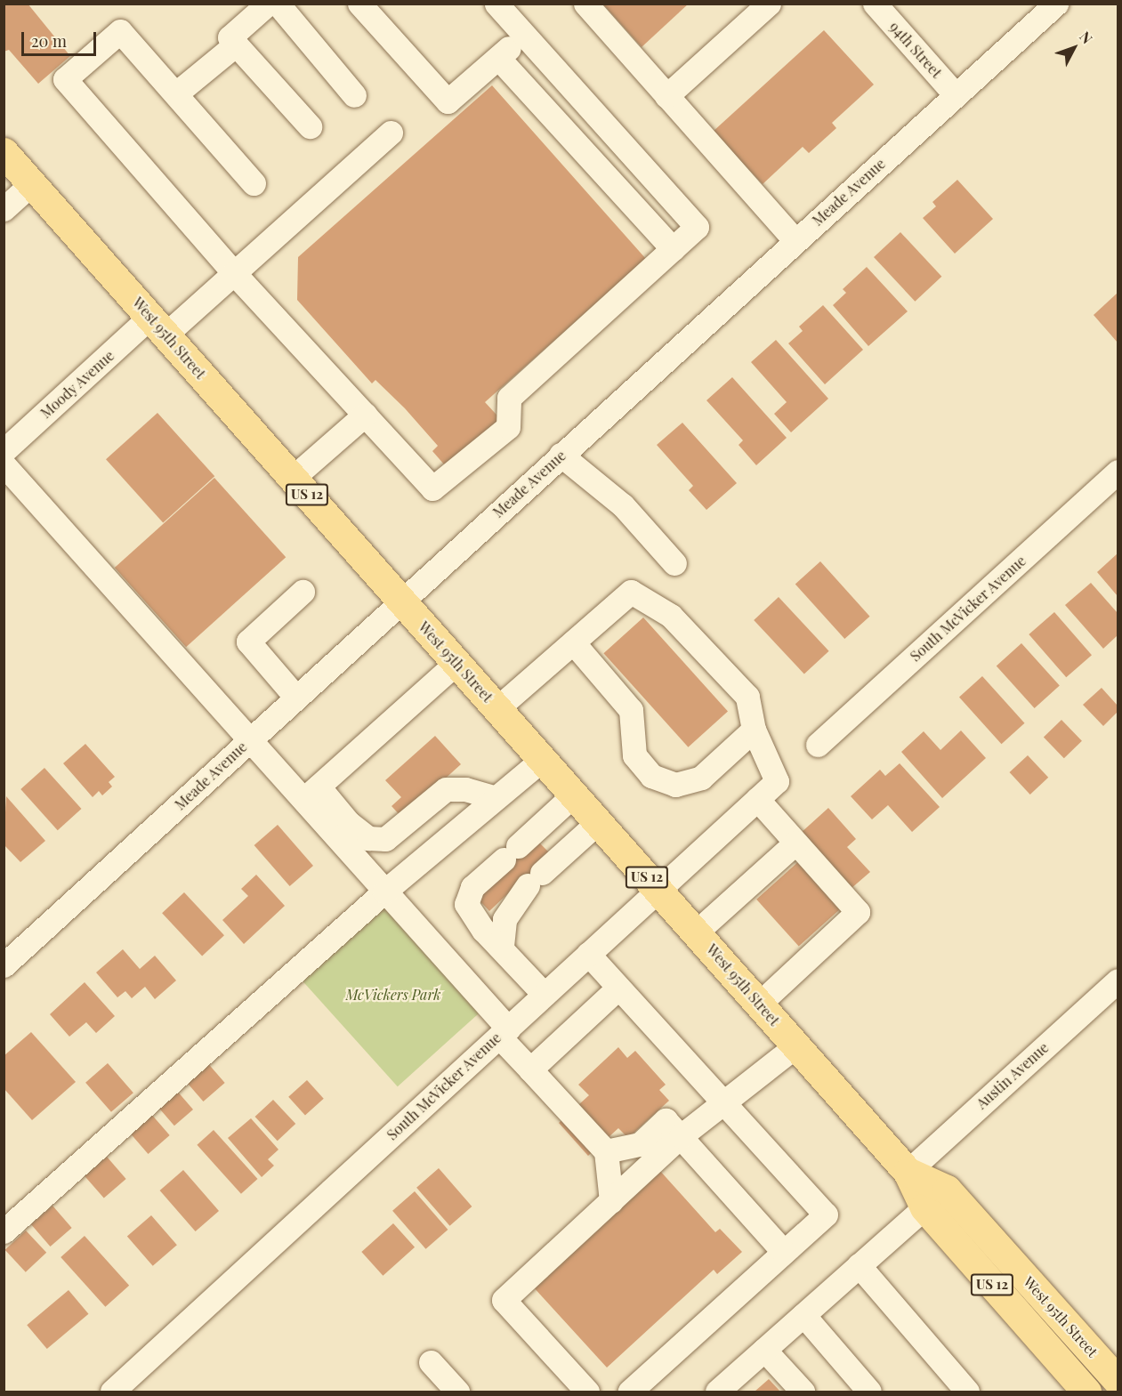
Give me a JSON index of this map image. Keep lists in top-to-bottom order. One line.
{"streets":{"main road":["West 95th Street","US 12"],"street":["94th Street","Meade Avenue","Moody Avenue","South McVicker Avenue","Austin Avenue"]},"crossings":[["94th Street","Meade Avenue"],["Meade Avenue","West 95th Street"],["West 95th Street","Moody Avenue"],["West 95th Street","South McVicker Avenue"],["West 95th Street","Austin Avenue"]],"parks":["McVickers Park"],"scale_bar":"20 m","north":"top right"}
